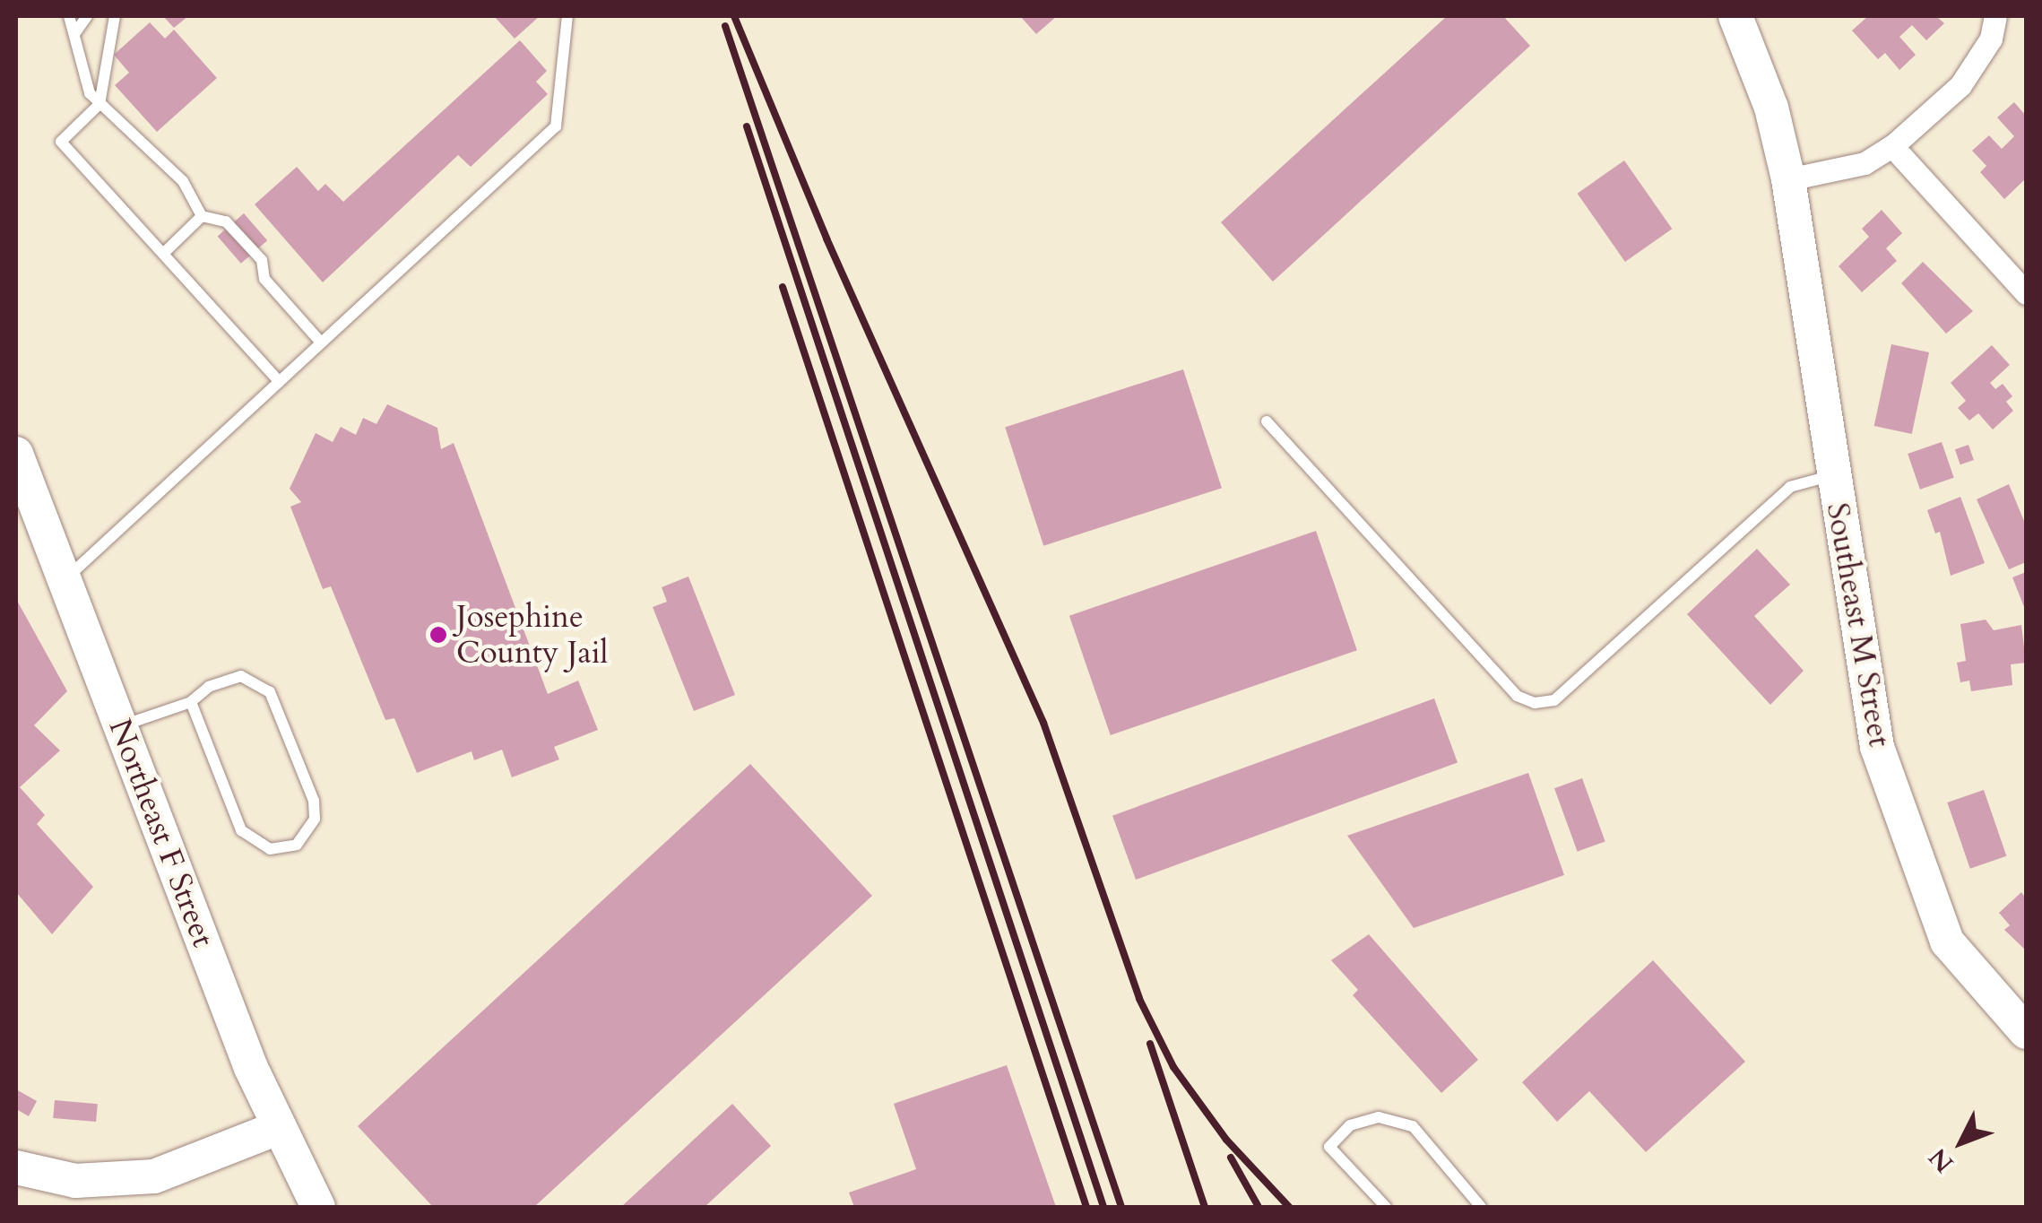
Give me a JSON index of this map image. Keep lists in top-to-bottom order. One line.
{"streets":{"street":["Southeast M Street","Northeast F Street"]},"places":["Josephine County Jail"],"north":"bottom left"}
